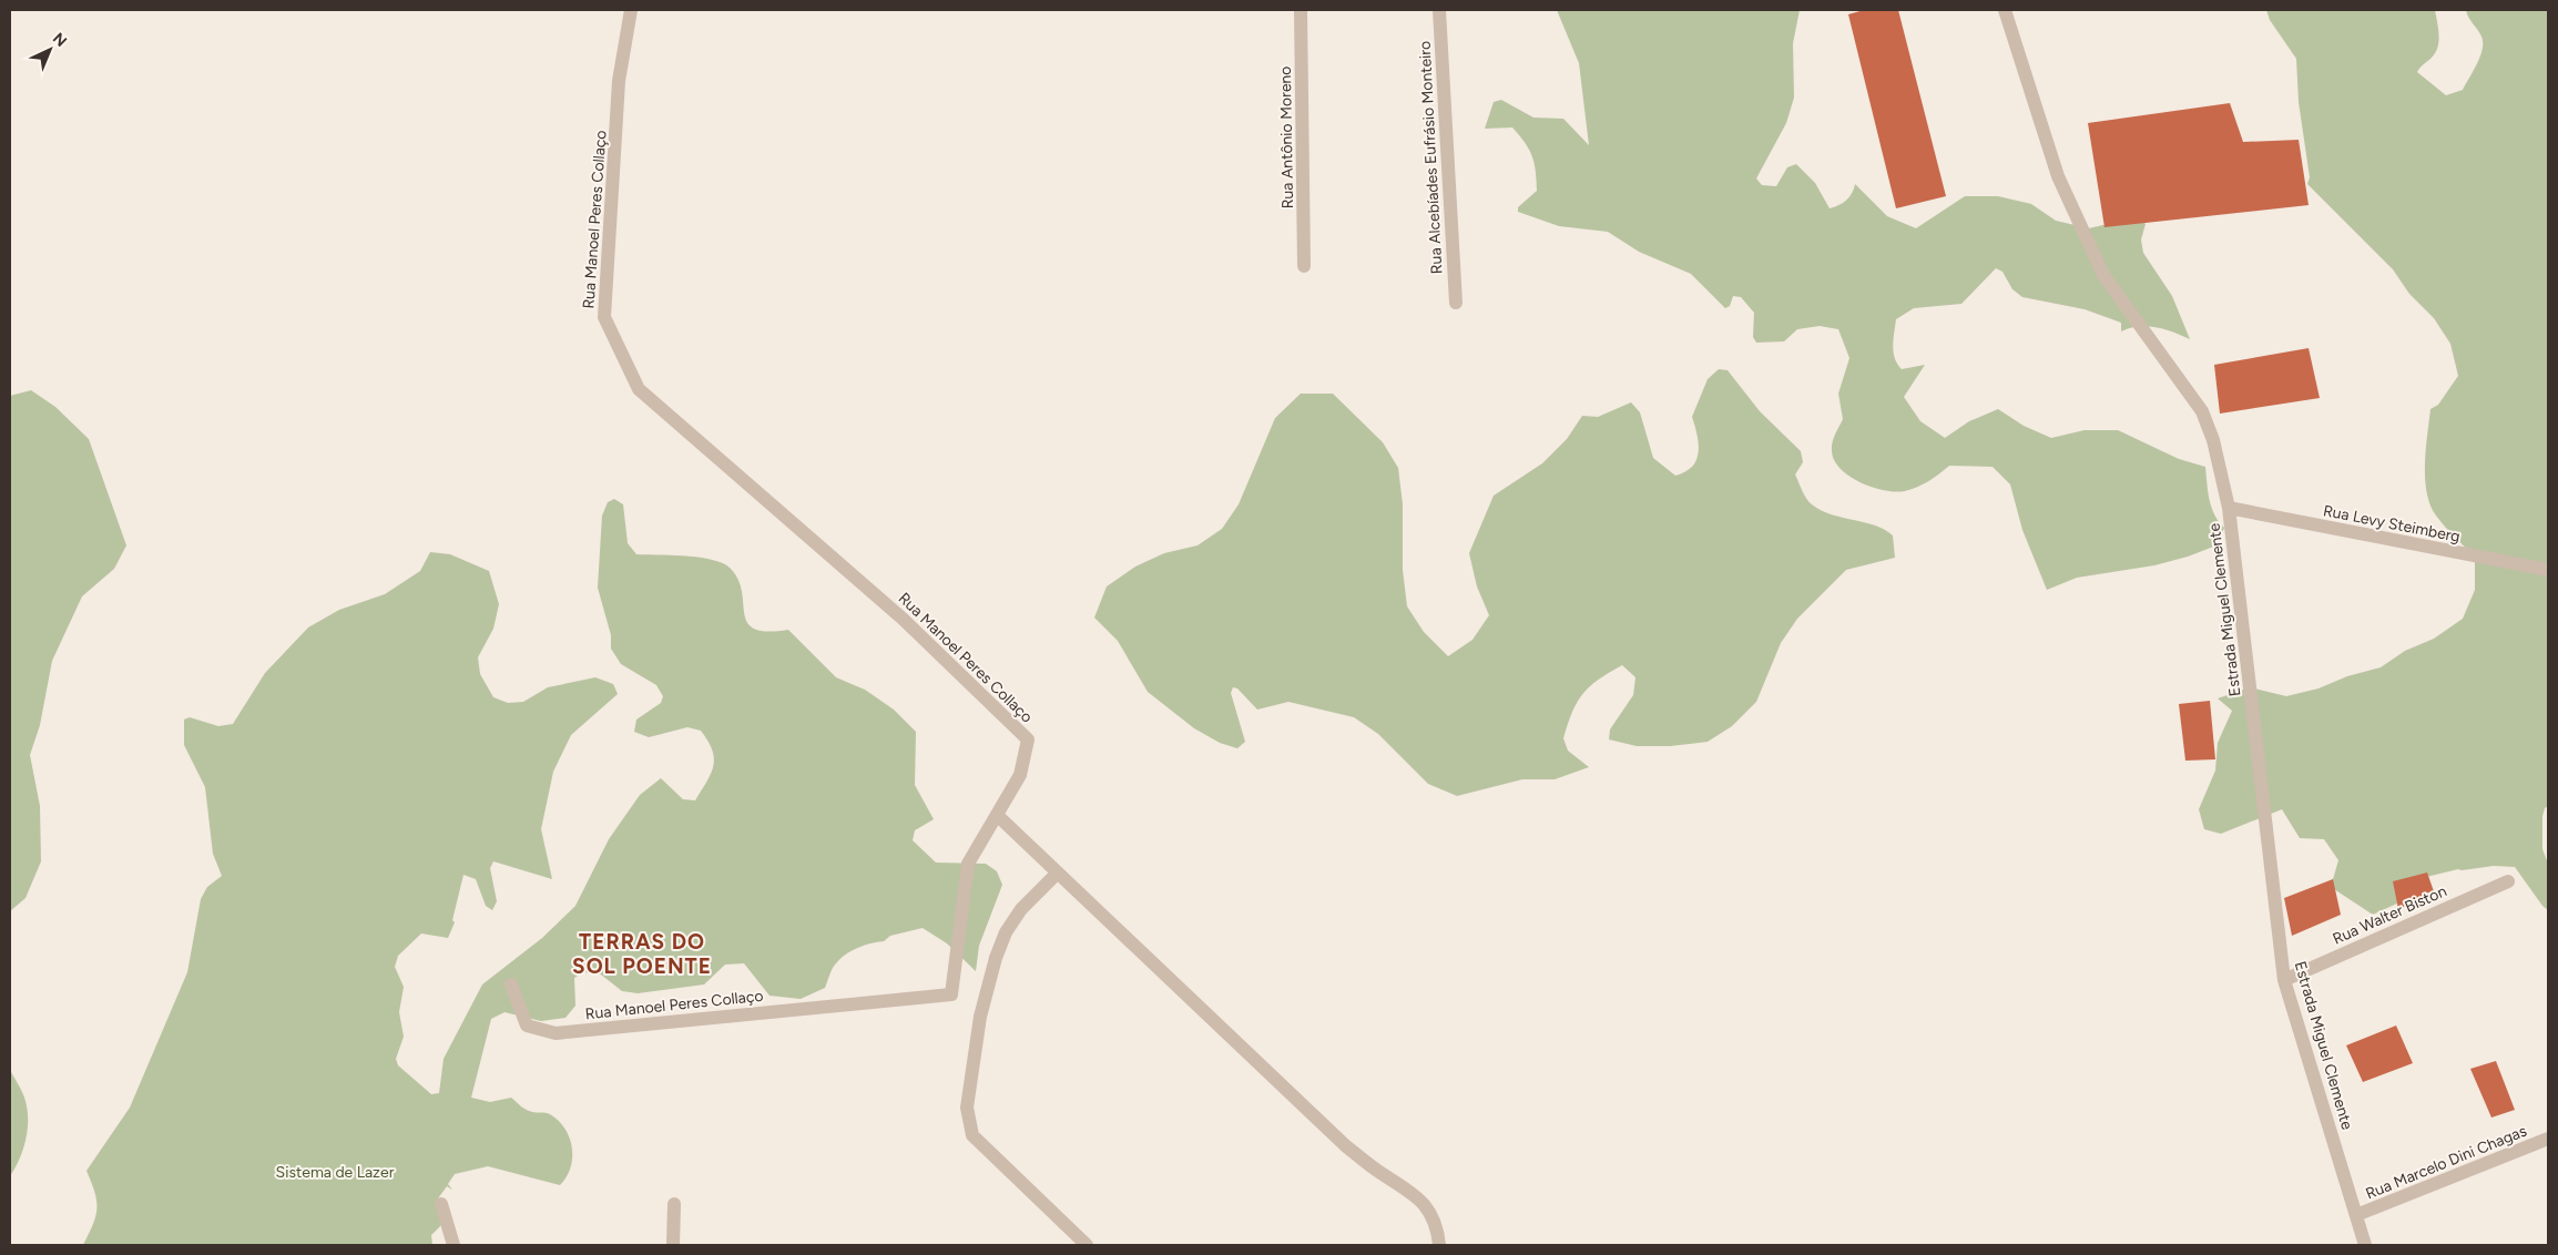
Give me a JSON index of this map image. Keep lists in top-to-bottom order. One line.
{"streets":{"street":["Rua Antônio Moreno","Rua Alcebíades Eufrásio Monteiro","Rua Manoel Peres Collaço","Rua Levy Steimberg","Estrada Miguel Clemente","Rua Walter Biston","Rua Marcelo Dini Chagas"]},"crossings":[["Rua Levy Steimberg","Estrada Miguel Clemente"],["Estrada Miguel Clemente","Rua Walter Biston"],["Estrada Miguel Clemente","Rua Marcelo Dini Chagas"]],"districts":["TERRAS DO SOL POENTE"],"parks":["Sistema de Lazer"],"north":"top right"}
